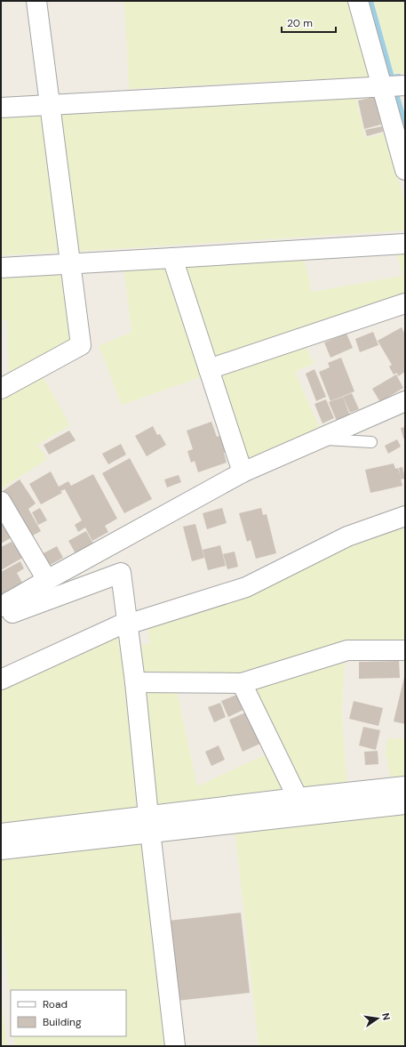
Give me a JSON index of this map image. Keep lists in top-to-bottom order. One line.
{"legend":["Road","Building"],"scale_bar":"20 m","north":"right"}
